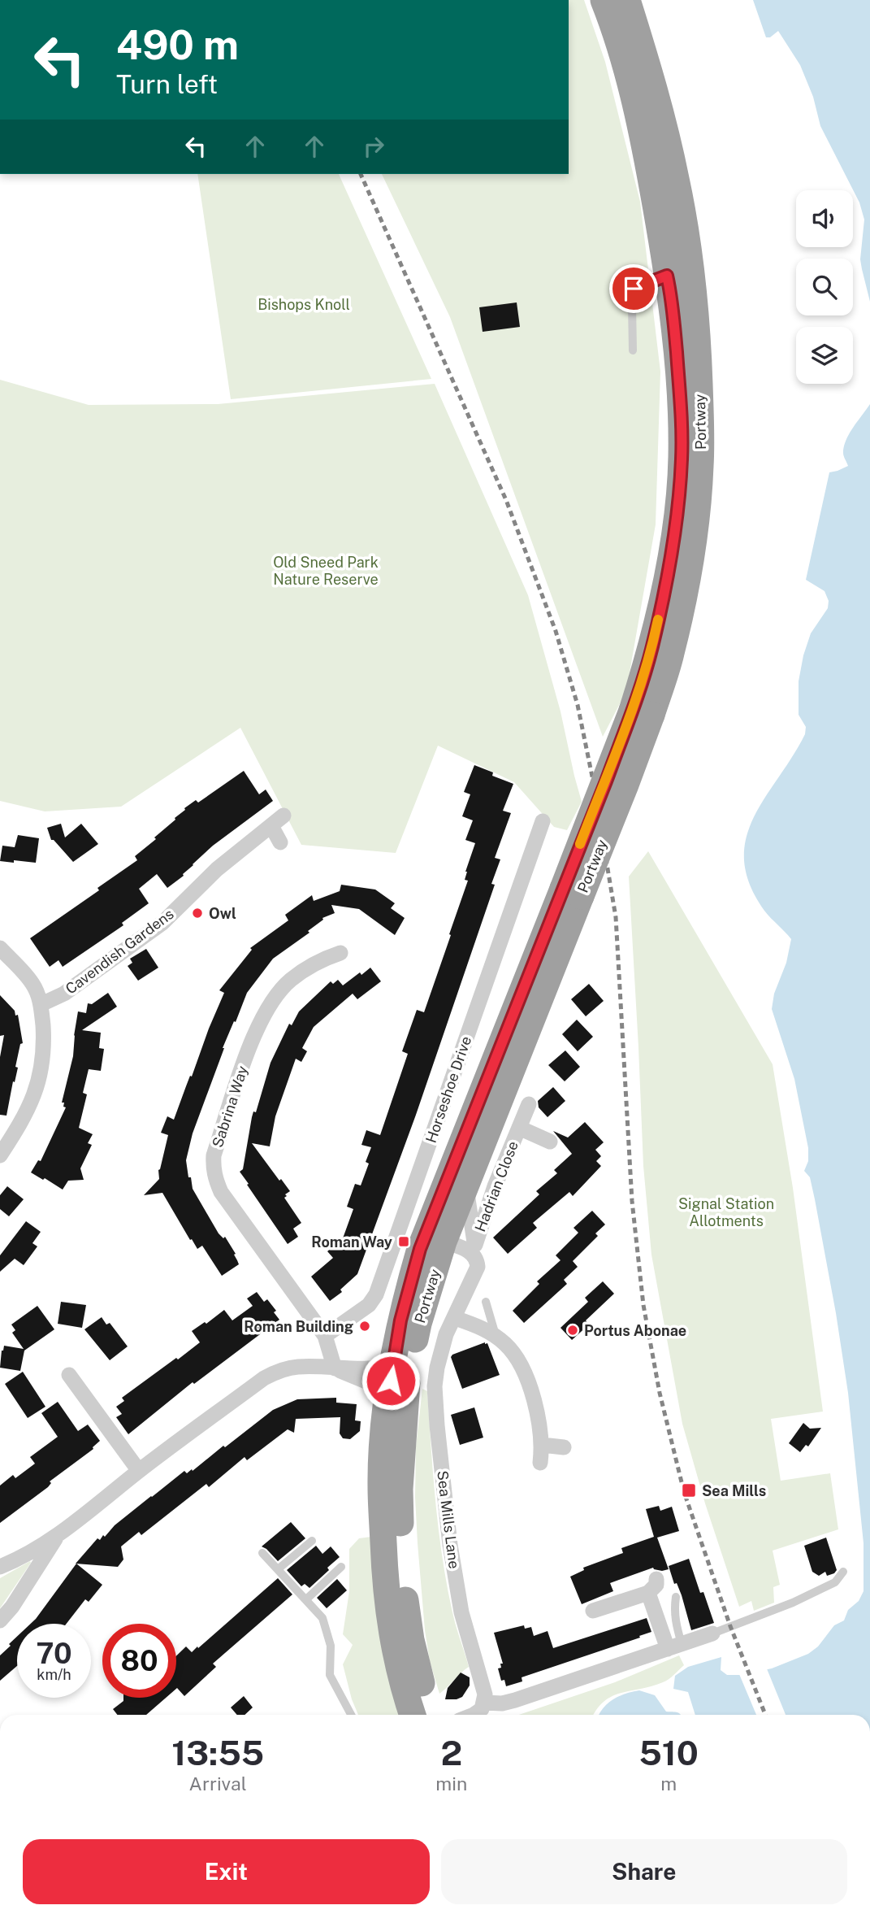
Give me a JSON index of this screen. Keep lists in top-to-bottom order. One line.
{"streets":{"highway":["Portway"],"street":["Cavendish Gardens","Horseshoe Drive","Sabrina Way","Hadrian Close","Sea Mills Lane"]},"crossings":[["Portway","Hadrian Close"],["Horseshoe Drive","Sabrina Way"],["Hadrian Close","Sea Mills Lane"]],"parks":["Bishops Knoll","Old Sneed Park Nature Reserve","Signal Station Allotments"],"places":{"other":["Owl","Roman Building","Portus Abonae"],"transit":["Roman Way","Sea Mills"]},"page":{"turn":["490 m","Turn left"],"speed":"70 km/h","limit":"80","eta":["13:55","Arrival","2","min","510","m"],"buttons":["Exit","Share"]}}
